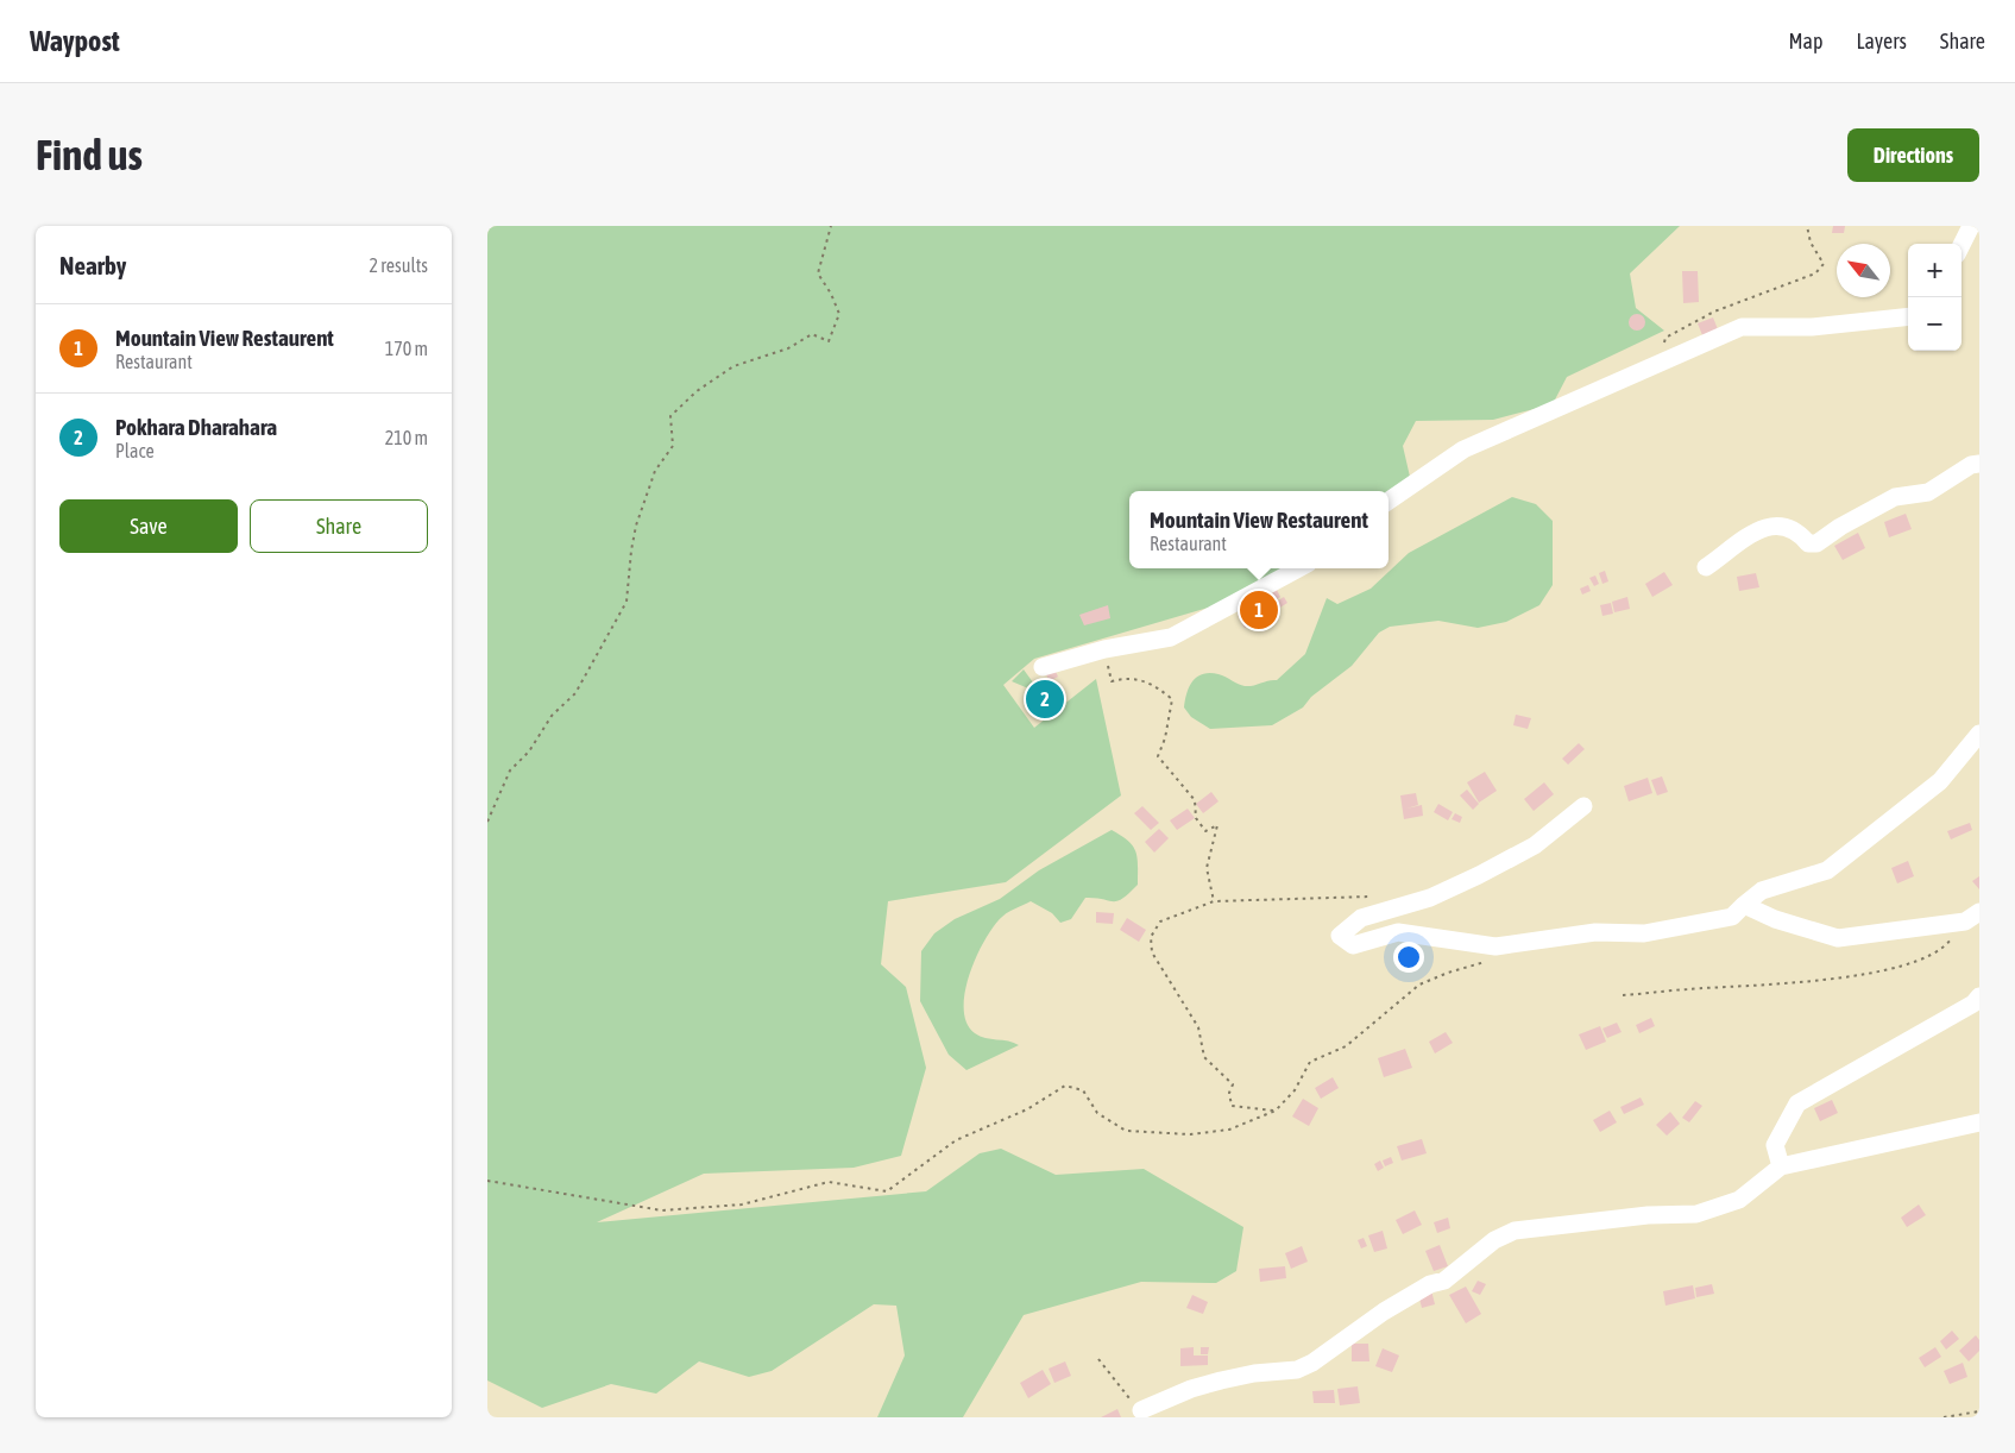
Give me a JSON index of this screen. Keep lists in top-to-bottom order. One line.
{"north":"top left","page":{"header":"Waypost","nav":["Map","Layers","Share"],"buttons":["Directions",["Save","Share"]],"title":"Find us","heading":["Nearby","2 results"],"map_buttons":["+","−"],"list":[{"mark":"1","name":"Mountain View Restaurent","note":"Restaurant","value":"170 m"},{"mark":"2","name":"Pokhara Dharahara","note":"Place","value":"210 m"}],"popup":["Mountain View Restaurent","Restaurant"],"pins":["1","2"]}}
